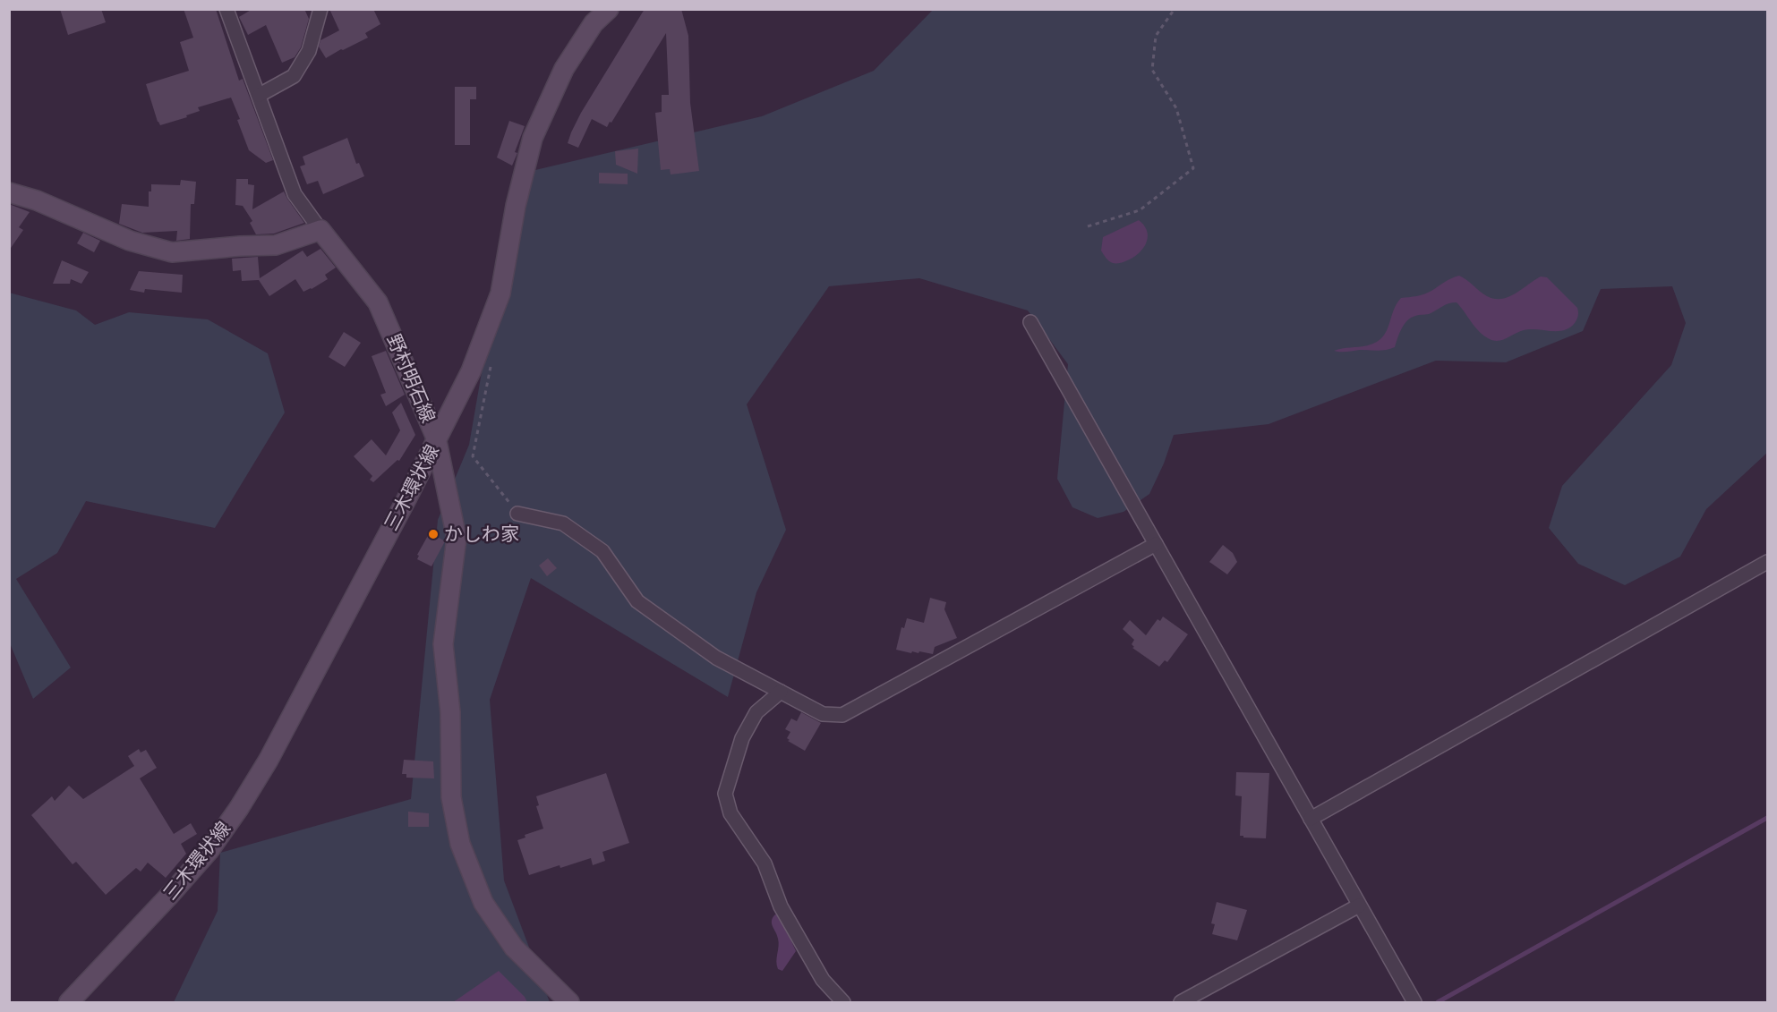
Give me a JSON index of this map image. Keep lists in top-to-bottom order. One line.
{"streets":{"main road":["野村明石線","三木環状線"]},"crossings":[["野村明石線","三木環状線"]],"places":["かしわ家"]}
